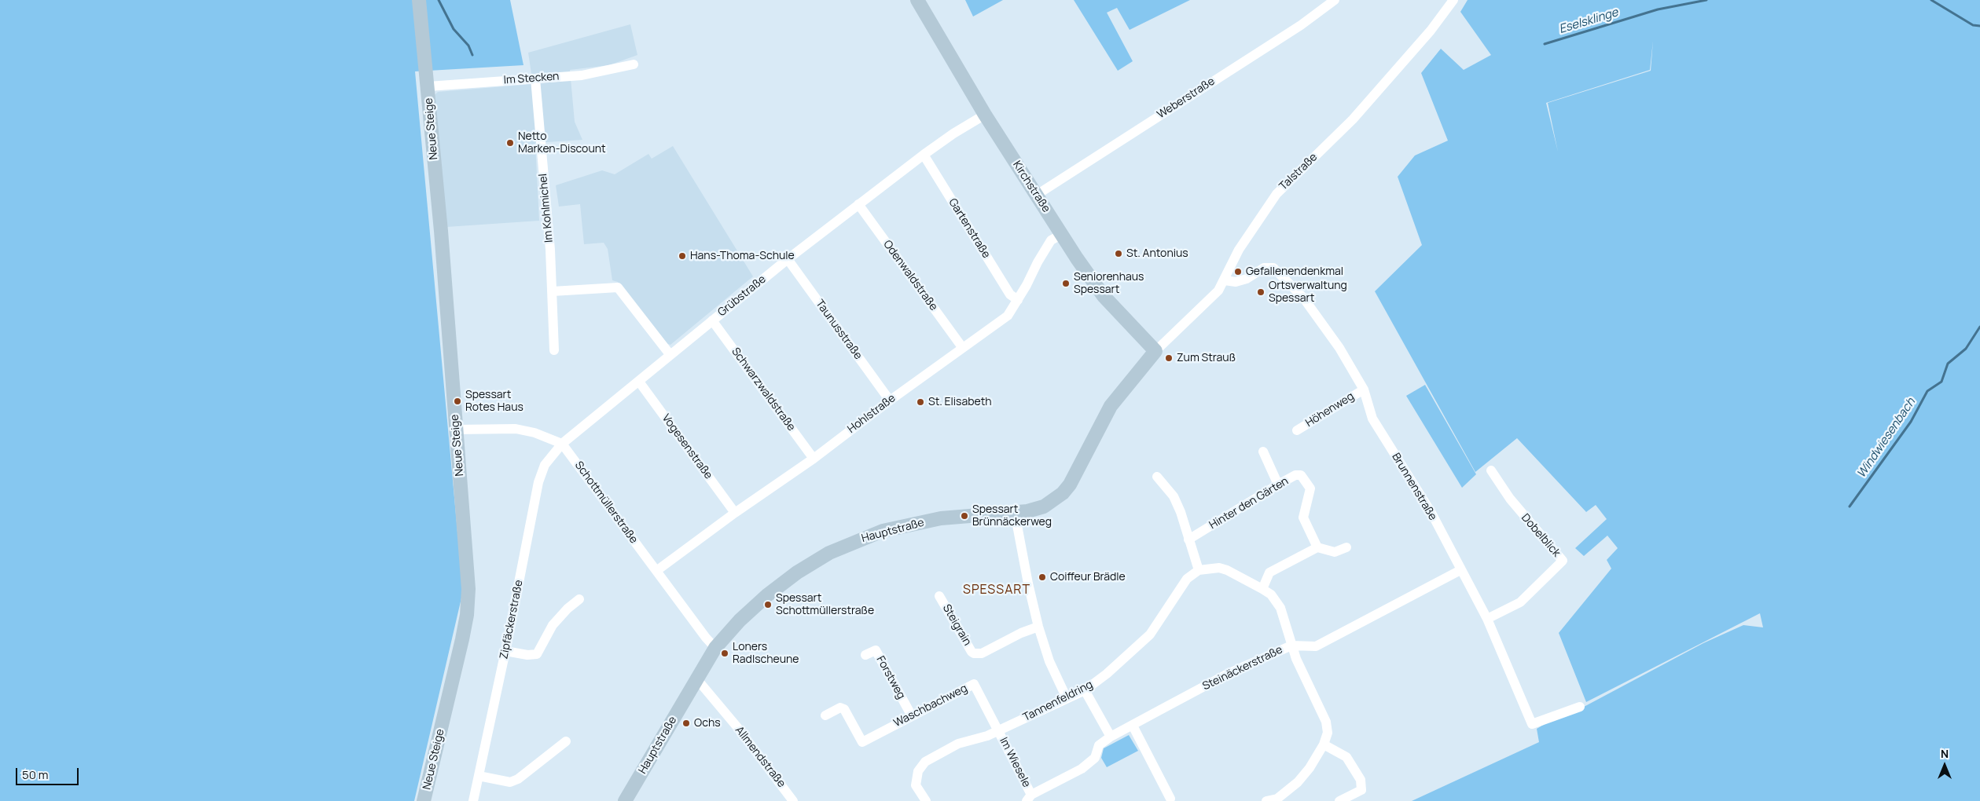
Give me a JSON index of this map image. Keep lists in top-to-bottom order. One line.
{"streets":{"street":["Im Stecken","Weberstraße","Neue Steige","Talstraße","Kirchstraße","Im Kohlmichel","Gartenstraße","Odenwaldstraße","Grübstraße","Taunusstraße","Schwarzwaldstraße","Höhenweg","Hohlstraße","Vogesenstraße","Brunnenstraße","Schottmüllerstraße","Hinter den Gärten","Hauptstraße","Dobelblick","Zipfäckerstraße","Steigrain","Steinäckerstraße","Forstweg","Tannenfeldring","Waschbachweg","Allmendstraße","Im Wiesele"]},"crossings":[["Im Stecken","Neue Steige"],["Im Stecken","Im Kohlmichel"],["Weberstraße","Kirchstraße"],["Talstraße","Kirchstraße"],["Talstraße","Brunnenstraße"],["Talstraße","Hauptstraße"],["Kirchstraße","Grübstraße"],["Kirchstraße","Hohlstraße"],["Kirchstraße","Hauptstraße"],["Gartenstraße","Grübstraße"],["Gartenstraße","Hohlstraße"],["Odenwaldstraße","Grübstraße"],["Odenwaldstraße","Hohlstraße"],["Grübstraße","Taunusstraße"],["Grübstraße","Schwarzwaldstraße"],["Grübstraße","Vogesenstraße"],["Grübstraße","Schottmüllerstraße"],["Grübstraße","Zipfäckerstraße"],["Taunusstraße","Hohlstraße"],["Schwarzwaldstraße","Hohlstraße"],["Höhenweg","Brunnenstraße"],["Hohlstraße","Vogesenstraße"],["Hohlstraße","Schottmüllerstraße"],["Brunnenstraße","Dobelblick"],["Brunnenstraße","Steinäckerstraße"],["Schottmüllerstraße","Hauptstraße"],["Schottmüllerstraße","Zipfäckerstraße"],["Hauptstraße","Allmendstraße"],["Steinäckerstraße","Im Wiesele"],["Forstweg","Waschbachweg"],["Tannenfeldring","Waschbachweg"],["Tannenfeldring","Im Wiesele"],["Waschbachweg","Im Wiesele"]],"districts":["SPESSART"],"water":["Eselsklinge","Windwiesenbach"],"places":["Netto Marken-Discount","St. Antonius","Hans-Thoma-Schule","Gefallenendenkmal","Seniorenhaus Spessart","Ortsverwaltung Spessart","Zum Strauß","Spessart Rotes Haus","St. Elisabeth","Spessart Brünnäckerweg","Coiffeur Brädle","Spessart Schottmüllerstraße","Loners Radlscheune","Ochs"],"scale_bar":"50 m","north":"top"}
